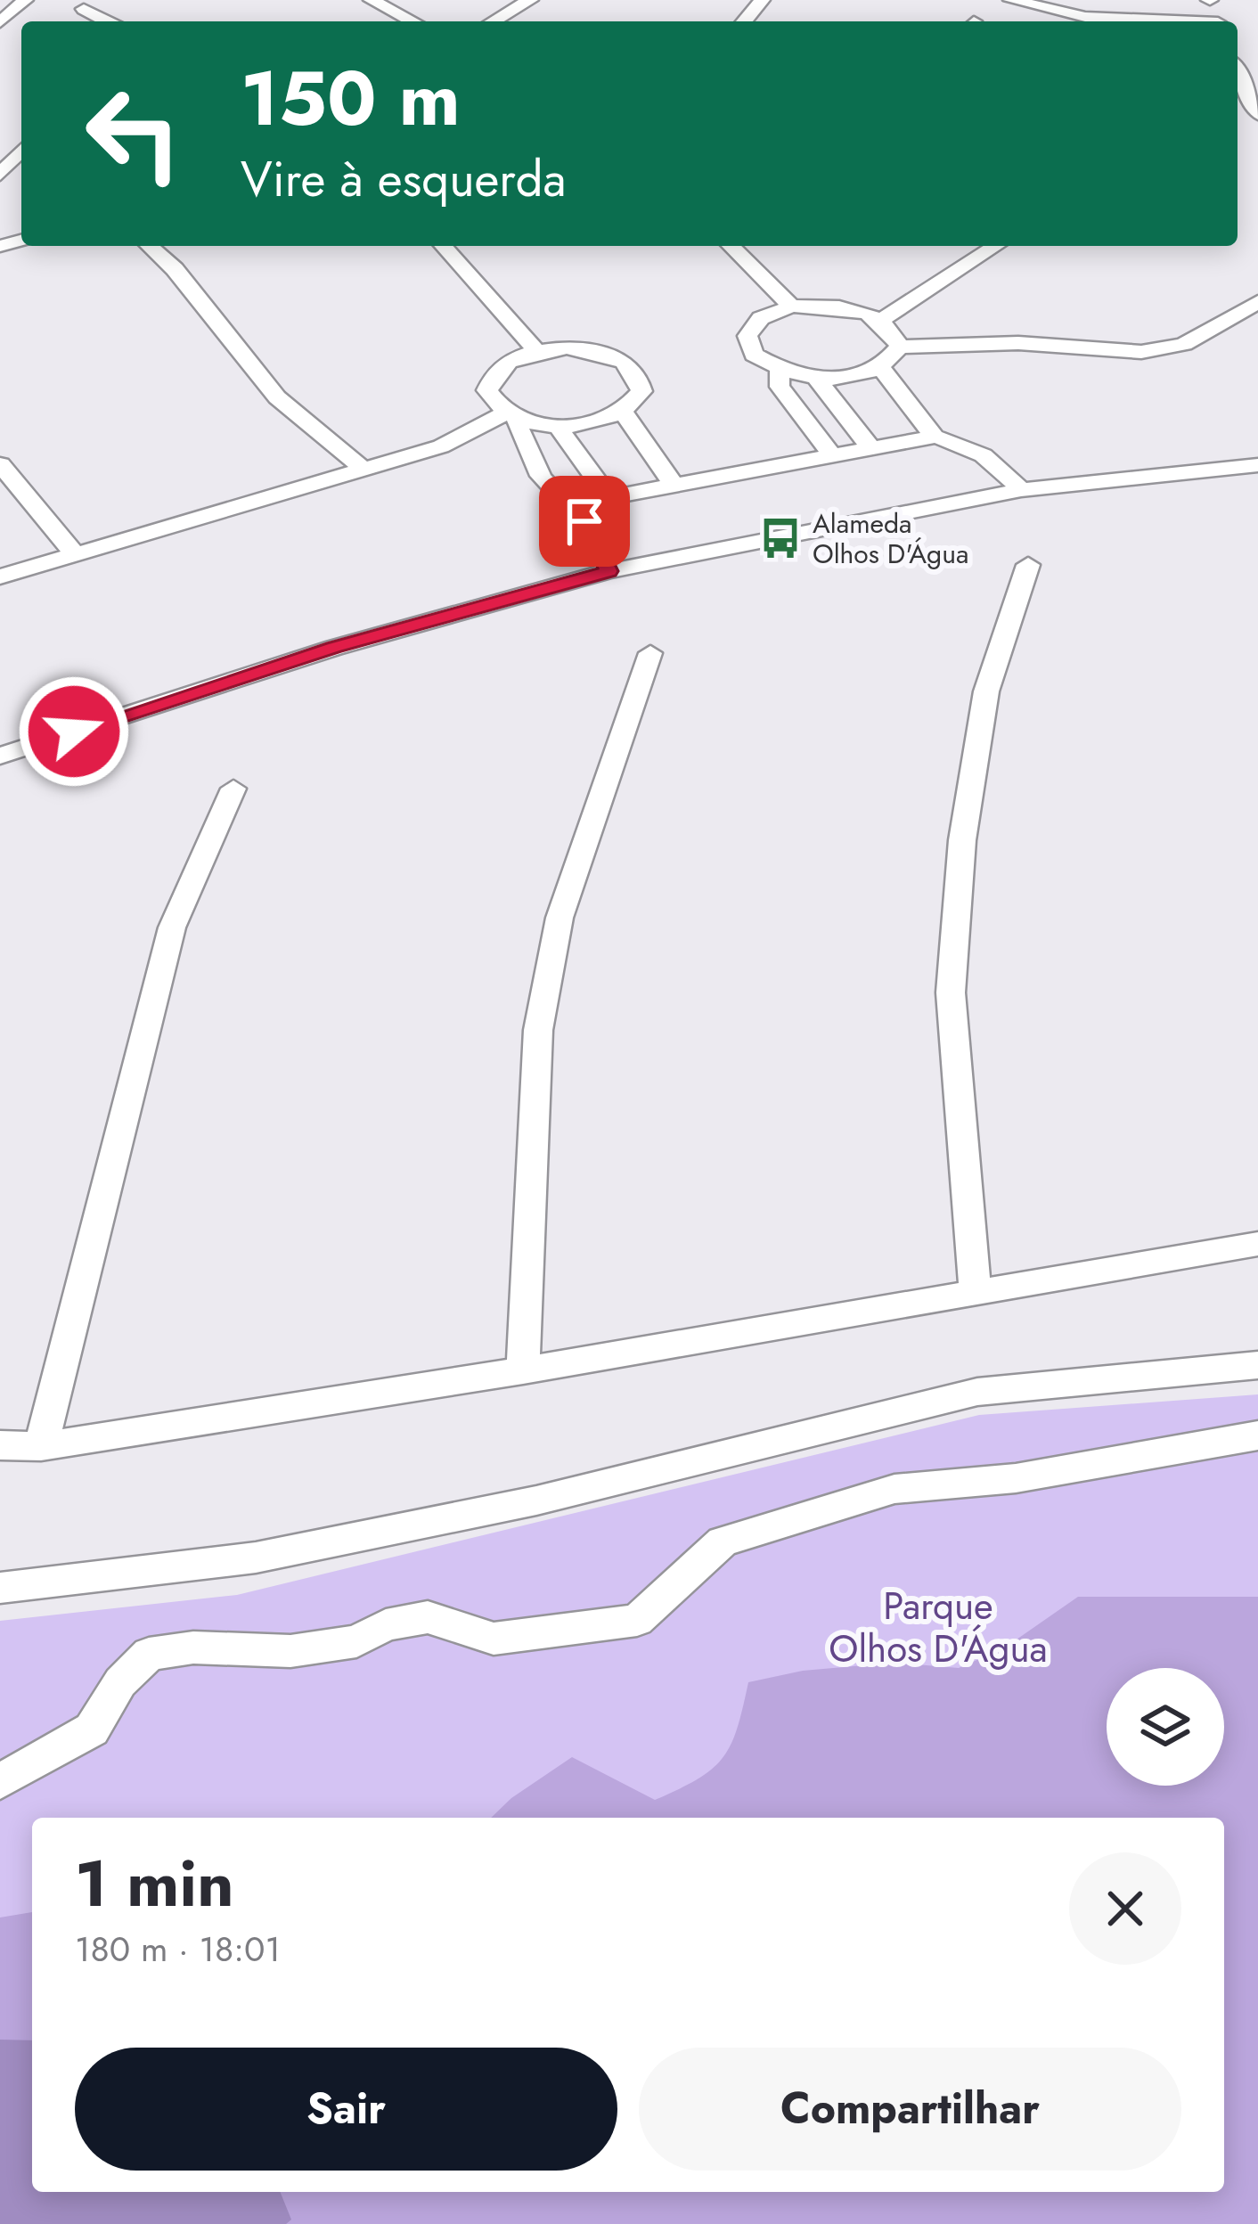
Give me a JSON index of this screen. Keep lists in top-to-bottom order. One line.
{"parks":["Parque Olhos D'Água"],"places":{"bus stop":["Alameda Olhos D'Água"]},"page":{"turn":["150 m","Vire à esquerda"],"heading":["1 min","180 m · 18:01"],"buttons":["Sair","Compartilhar"]}}
